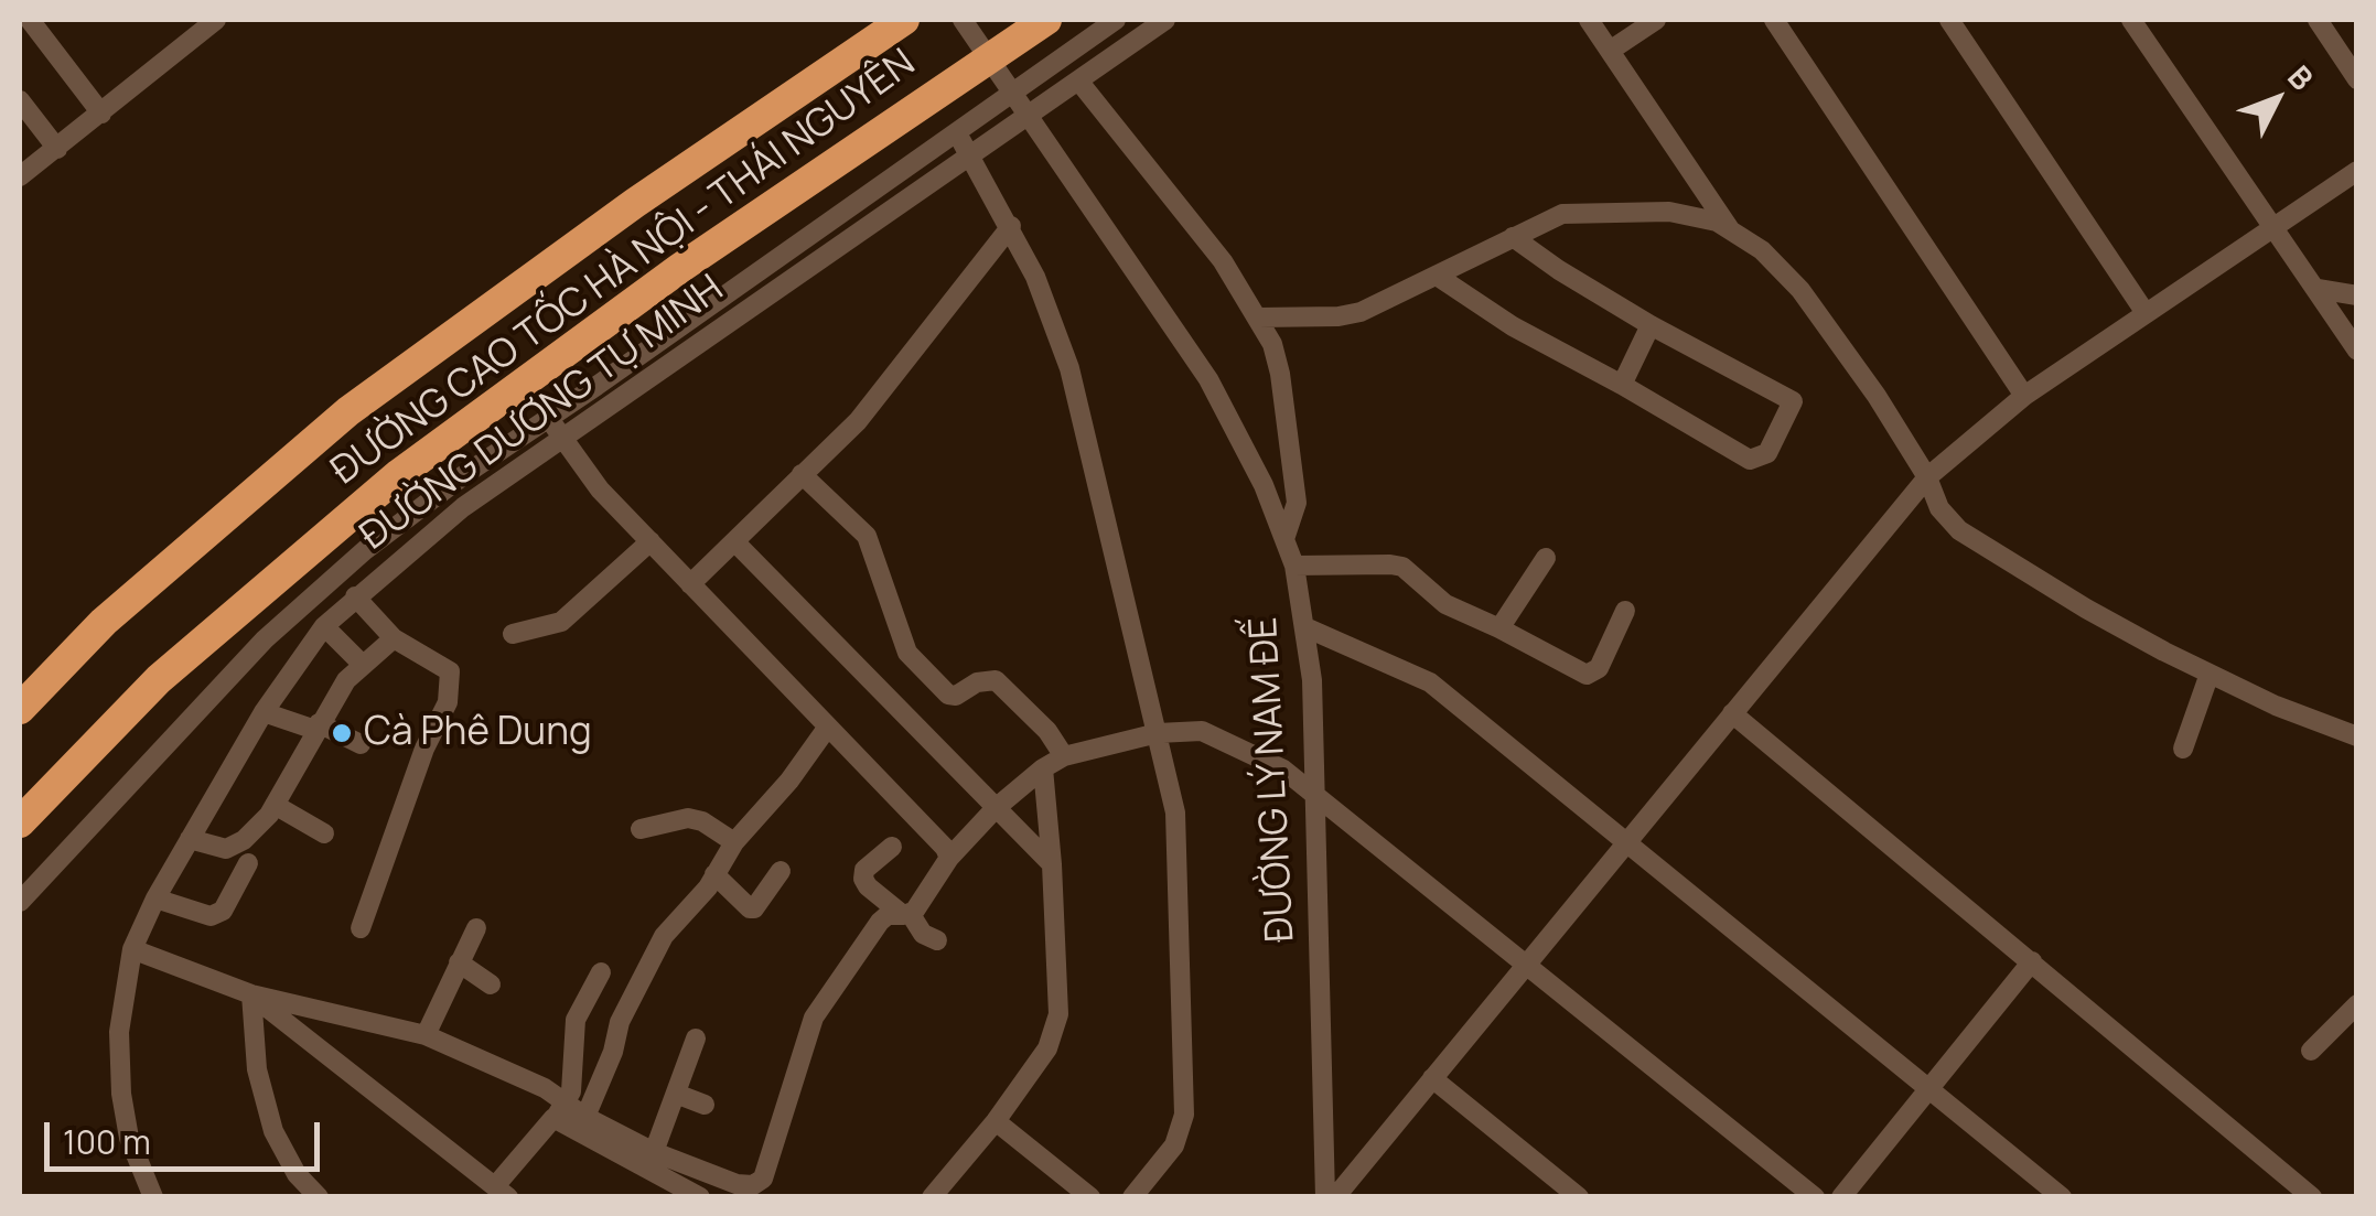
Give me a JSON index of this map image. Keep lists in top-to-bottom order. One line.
{"streets":{"highway":["ĐƯỜNG CAO TỐC HÀ NỘI - THÁI NGUYÊN"],"street":["ĐƯỜNG DƯƠNG TỰ MINH","ĐƯỜNG LÝ NAM ĐẾ"]},"places":["Cà Phê Dung"],"scale_bar":"100 m","north":"top right"}
